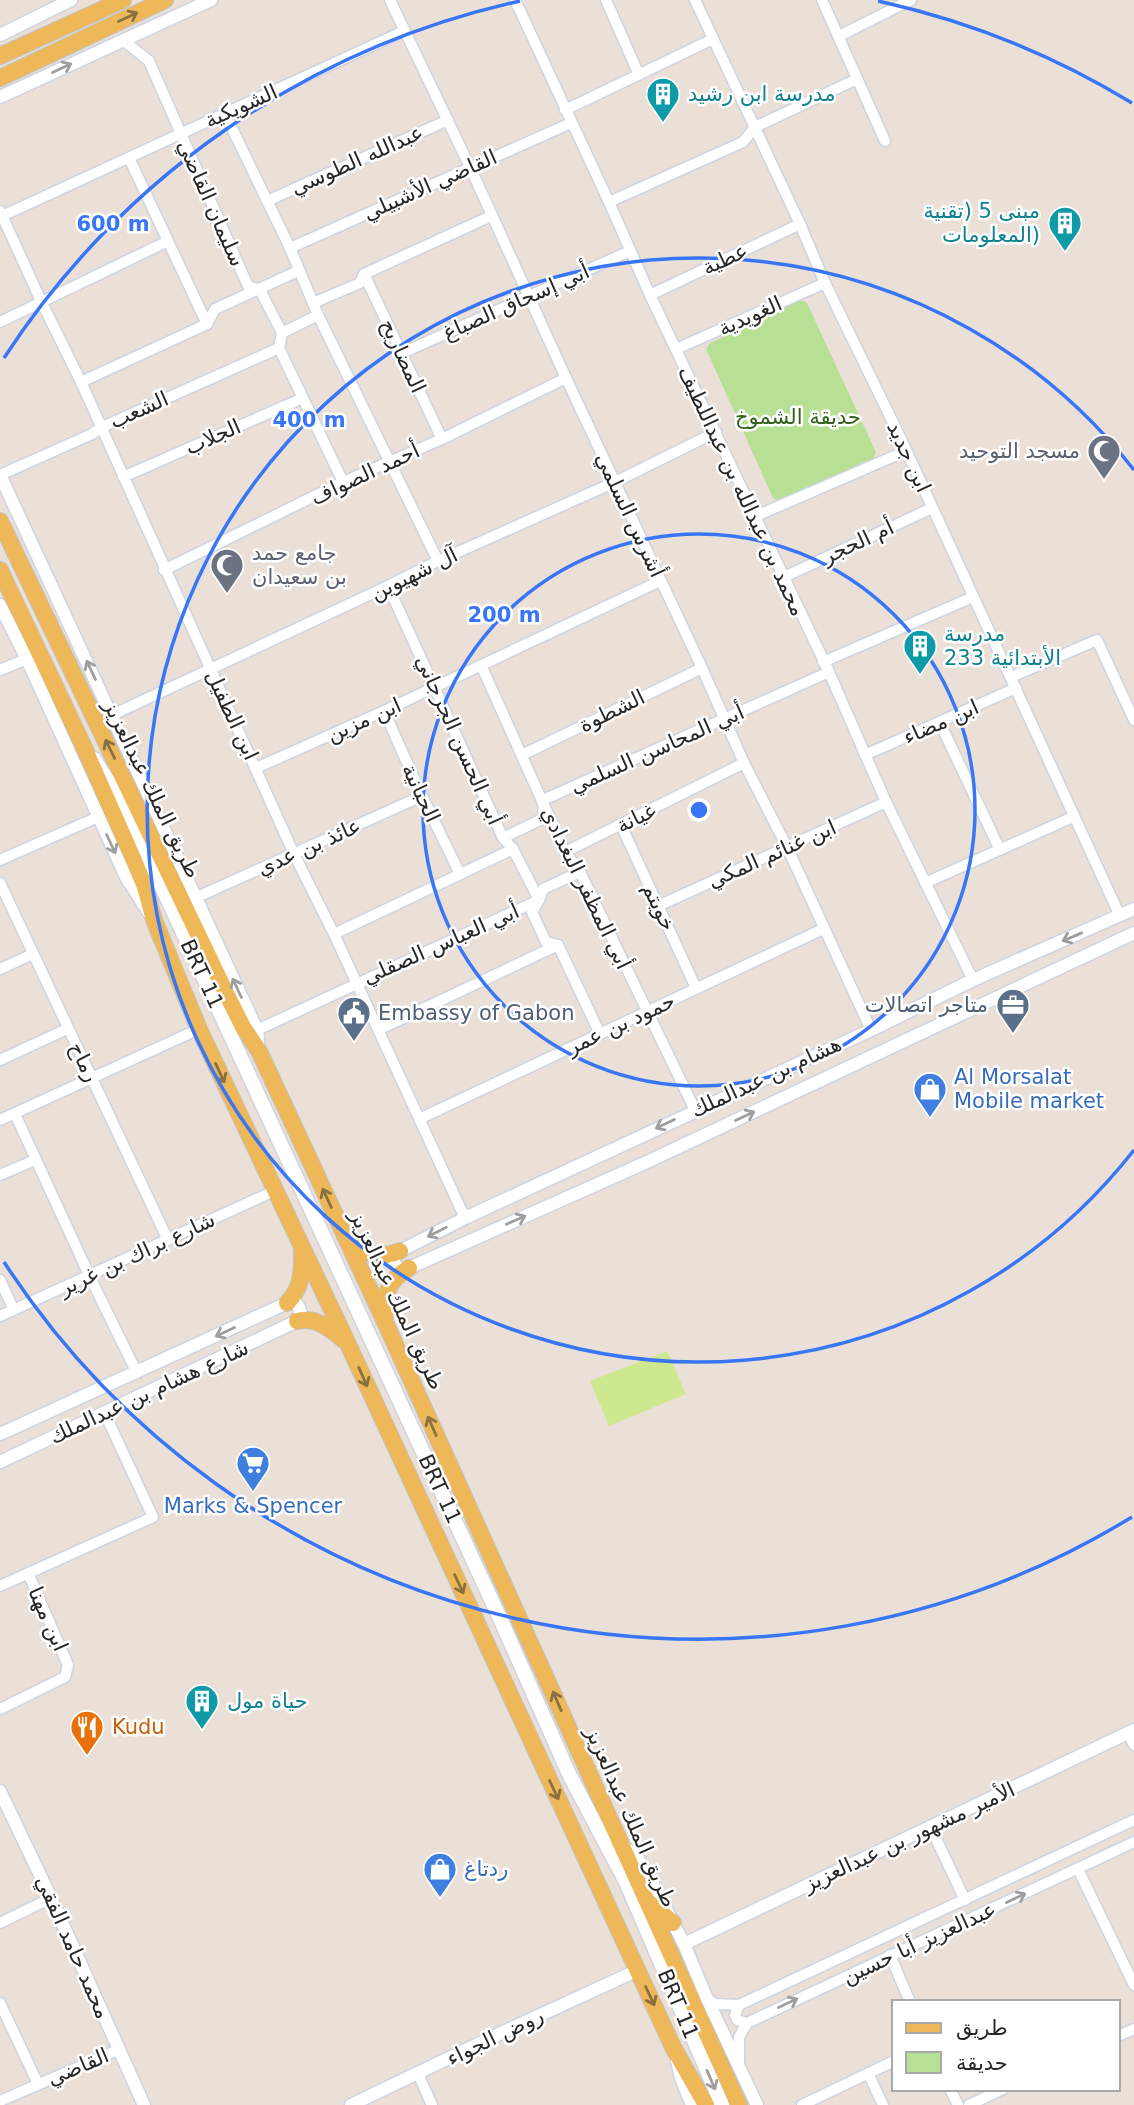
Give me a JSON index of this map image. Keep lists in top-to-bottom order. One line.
{"streets":{"main road":["طريق الملك عبدالعزيز","BRT 11"],"street":["الشويكية","عبدالله الطوسي","القاضي الأشبيلي","سليمان القاضي","عطية","أبي إسحاق الصباغ","الغويدية","المضاريح","الشعب","الجلاب","ابن جديد","أحمد الصواف","محمد بن عبدالله بن عبداللطيف","أشرس السلمي","أم الحجر","آل شهيوين","الشطوة","ابن الطفيل","ابن مزين","ابن مضاء","أبي الحسن الجرجاني","أبي المحاسن السلمي","الحبانية","غيانة","عائذ بن عدي","ابن غنائم المكي","أبي المظفر البغدادي","خويتم","أبي العباس الصقلي","حمود بن عمر","رماح","هشام بن عبدالملك","شارع براك بن غرير","شارع هشام بن عبدالملك","ابن مهنا","الأمير مشهور بن عبدالعزيز","عبدالعزيز أبا حسين","محمد حامد الفقي","روض الجواء","القاضي"]},"crossings":[["الشويكية","سليمان القاضي"],["الشويكية","أشرس السلمي"],["الشويكية","ابن الطفيل"],["عبدالله الطوسي","أشرس السلمي"],["القاضي الأشبيلي","محمد بن عبدالله بن عبداللطيف"],["القاضي الأشبيلي","أشرس السلمي"],["عطية","ابن جديد"],["عطية","محمد بن عبدالله بن عبداللطيف"],["أبي إسحاق الصباغ","المضاريح"],["أبي إسحاق الصباغ","محمد بن عبدالله بن عبداللطيف"],["أبي إسحاق الصباغ","أشرس السلمي"],["الغويدية","ابن جديد"],["الغويدية","محمد بن عبدالله بن عبداللطيف"],["المضاريح","أحمد الصواف"],["الشعب","ابن الطفيل"],["الجلاب","ابن الطفيل"],["ابن جديد","أم الحجر"],["ابن جديد","ابن مضاء"],["ابن جديد","أبي المحاسن السلمي"],["ابن جديد","هشام بن عبدالملك"],["أحمد الصواف","أشرس السلمي"],["أحمد الصواف","ابن الطفيل"],["محمد بن عبدالله بن عبداللطيف","أم الحجر"],["محمد بن عبدالله بن عبداللطيف","آل شهيوين"],["محمد بن عبدالله بن عبداللطيف","ابن مضاء"],["محمد بن عبدالله بن عبداللطيف","أبي المحاسن السلمي"],["محمد بن عبدالله بن عبداللطيف","ابن غنائم المكي"],["محمد بن عبدالله بن عبداللطيف","هشام بن عبدالملك"],["أشرس السلمي","آل شهيوين"],["أشرس السلمي","الشطوة"],["أشرس السلمي","ابن مزين"],["أشرس السلمي","أبي المحاسن السلمي"],["أشرس السلمي","غيانة"],["أشرس السلمي","ابن غنائم المكي"],["أشرس السلمي","حمود بن عمر"],["أشرس السلمي","هشام بن عبدالملك"],["آل شهيوين","ابن الطفيل"],["آل شهيوين","أبي الحسن الجرجاني"],["الشطوة","أبي المظفر البغدادي"],["ابن الطفيل","ابن مزين"],["ابن الطفيل","عائذ بن عدي"],["ابن الطفيل","أبي العباس الصقلي"],["ابن الطفيل","حمود بن عمر"],["ابن الطفيل","هشام بن عبدالملك"],["ابن مزين","أبي الحسن الجرجاني"],["ابن مزين","الحبانية"],["ابن مزين","أبي المظفر البغدادي"],["أبي الحسن الجرجاني","أبي المحاسن السلمي"],["أبي الحسن الجرجاني","أبي العباس الصقلي"],["أبي الحسن الجرجاني","حمود بن عمر"],["أبي المحاسن السلمي","أبي المظفر البغدادي"],["طريق الملك عبدالعزيز","BRT 11"],["طريق الملك عبدالعزيز","شارع براك بن غرير"],["طريق الملك عبدالعزيز","روض الجواء"],["الحبانية","عائذ بن عدي"],["غيانة","أبي المظفر البغدادي"],["غيانة","خويتم"],["ابن غنائم المكي","خويتم"],["أبي المظفر البغدادي","أبي العباس الصقلي"],["أبي المظفر البغدادي","حمود بن عمر"],["أبي المظفر البغدادي","هشام بن عبدالملك"],["خويتم","حمود بن عمر"],["رماح","شارع براك بن غرير"],["محمد حامد الفقي","القاضي"]],"parks":["حديقة الشموخ"],"places":{"building":["مدرسة ابن رشيد","مبنى 5 (تقنية المعلومات)","مدرسة الأبتدائية 233","حياة مول"],"mosque":["مسجد التوحيد","جامع حمد بن سعيدان"],"office":["متاجر اتصالات"],"public building":["Embassy of Gabon"],"shop":["Al Morsalat Mobile market","ردتاغ"],"supermarket":["Marks & Spencer"],"restaurant":["Kudu"]},"legend":["طريق","حديقة"],"rings":["600 m","400 m","200 m"]}
